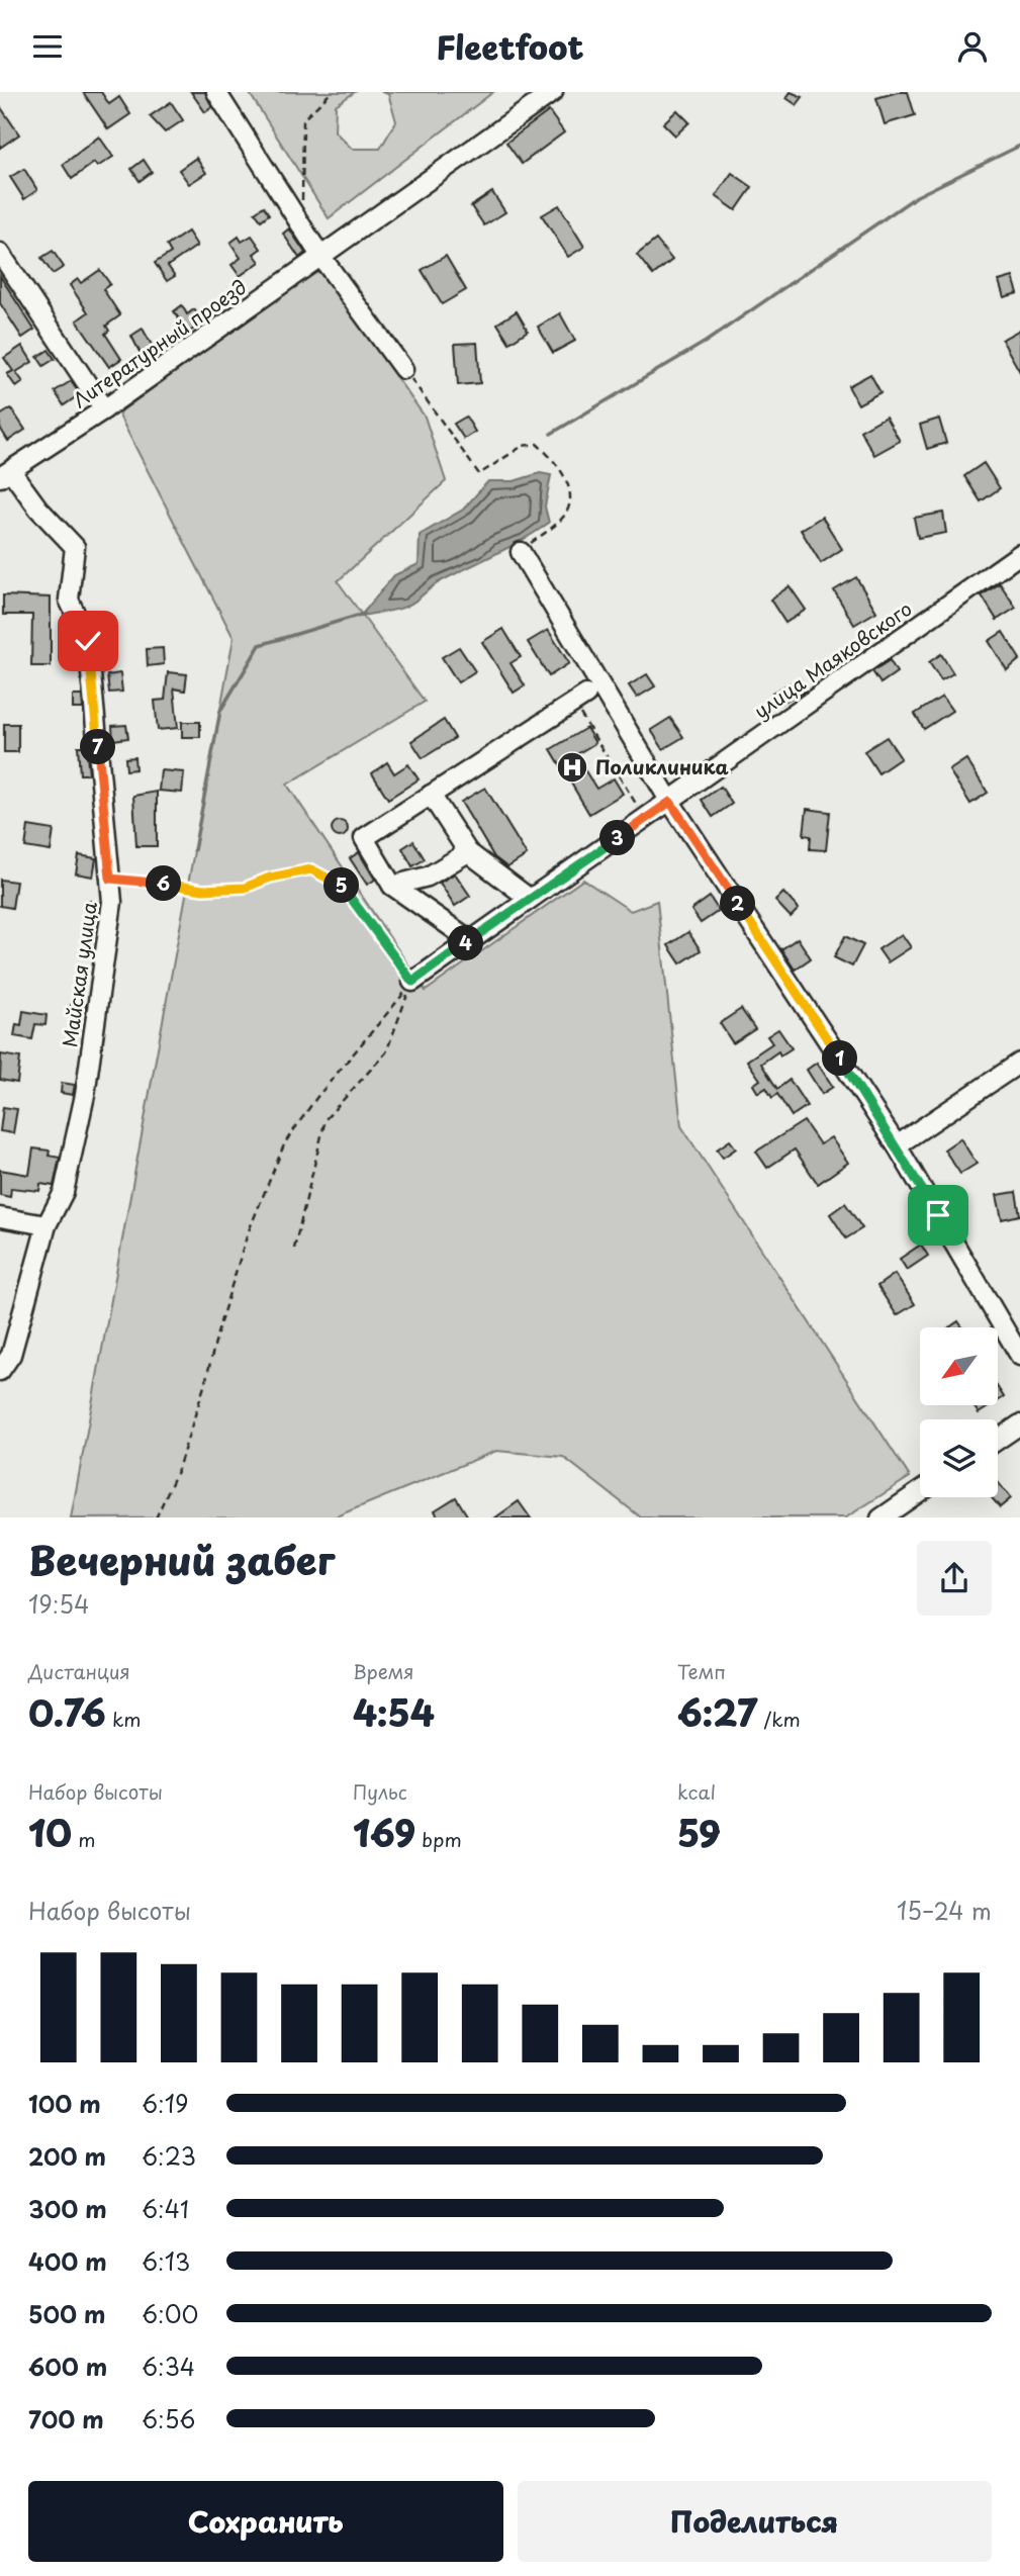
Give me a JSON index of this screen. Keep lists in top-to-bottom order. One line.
{"streets":{"street":["Литературный проезд","улица Маяковского","Майская улица"]},"crossings":[["Литературный проезд","Майская улица"]],"places":{"hospital":["Поликлиника"]},"north":"bottom left","page":{"header":"Fleetfoot","pins":["7","3","6","5","2","4","1"],"heading":["Вечерний забег","19:54"],"stats":[["Дистанция","0.76 km"],["Время","4:54"],["Темп","6:27 /km"],["Набор высоты","10 m"],["Пульс","169 bpm"],["kcal","59"]],"chart":["Набор высоты","15–24 m"],"list":[{"name":"100 m","note":"6:19"},{"name":"200 m","note":"6:23"},{"name":"300 m","note":"6:41"},{"name":"400 m","note":"6:13"},{"name":"500 m","note":"6:00"},{"name":"600 m","note":"6:34"},{"name":"700 m","note":"6:56"}],"buttons":["Сохранить","Поделиться"]}}
